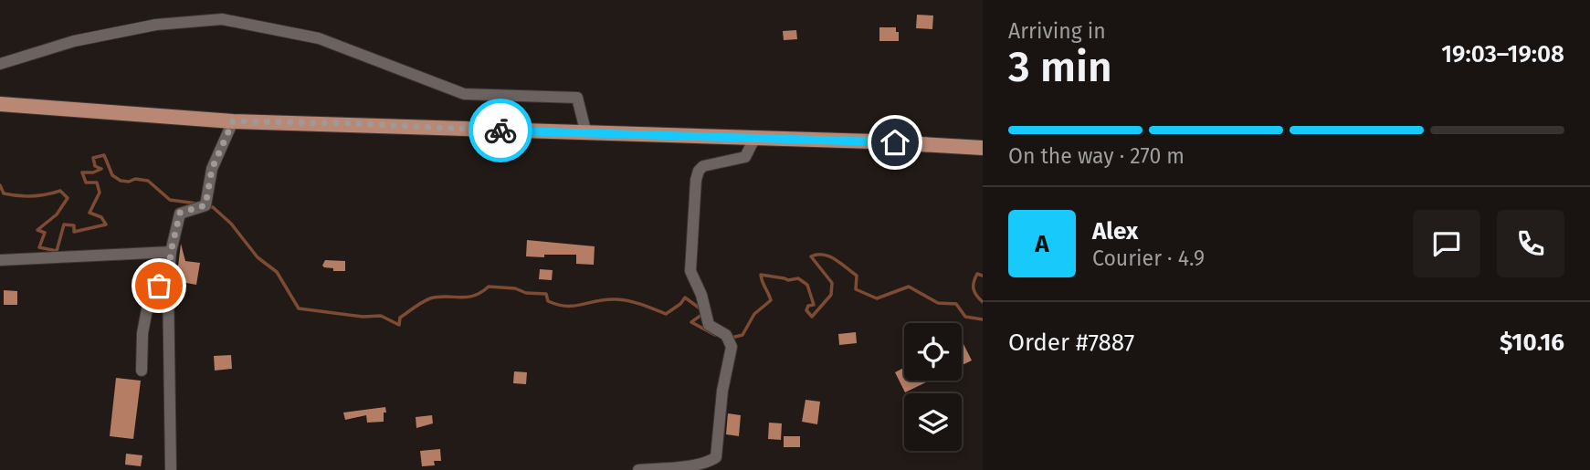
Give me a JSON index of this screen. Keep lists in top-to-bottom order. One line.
{"page":{"heading":["3 min","Arriving in","19:03–19:08"],"panel":["Alex","Courier · 4.9","Order #7887","$10.16"],"bar":"On the way · 270 m","round":"A"}}
